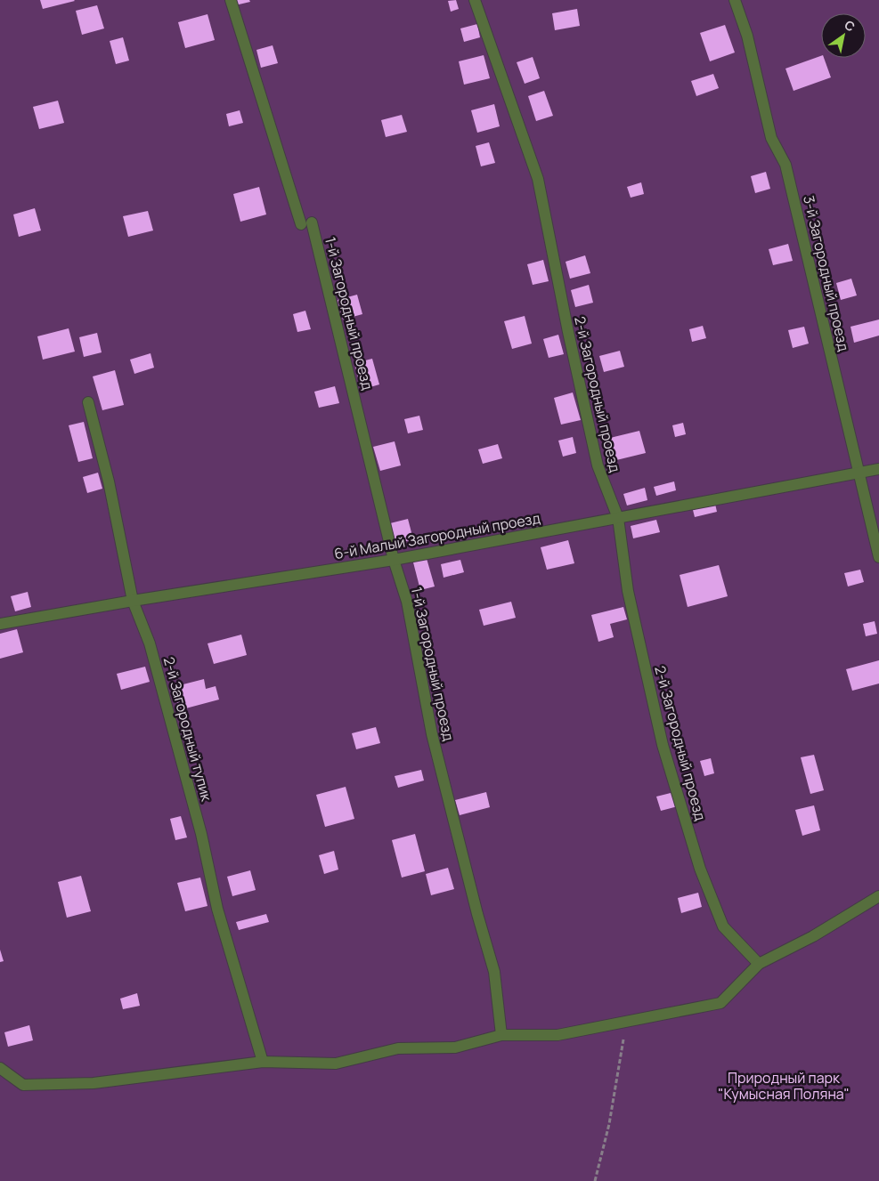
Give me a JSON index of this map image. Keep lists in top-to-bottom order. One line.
{"streets":{"lane":["3-й Загородный проезд","1-й Загородный проезд","2-й Загородный проезд","6-й Малый Загородный проезд","2-й Загородный тупик"]},"crossings":[["3-й Загородный проезд","6-й Малый Загородный проезд"],["1-й Загородный проезд","6-й Малый Загородный проезд"],["2-й Загородный проезд","6-й Малый Загородный проезд"],["6-й Малый Загородный проезд","2-й Загородный тупик"]],"parks":["Природный парк \"Кумысная Поляна\""],"north":"top right"}
